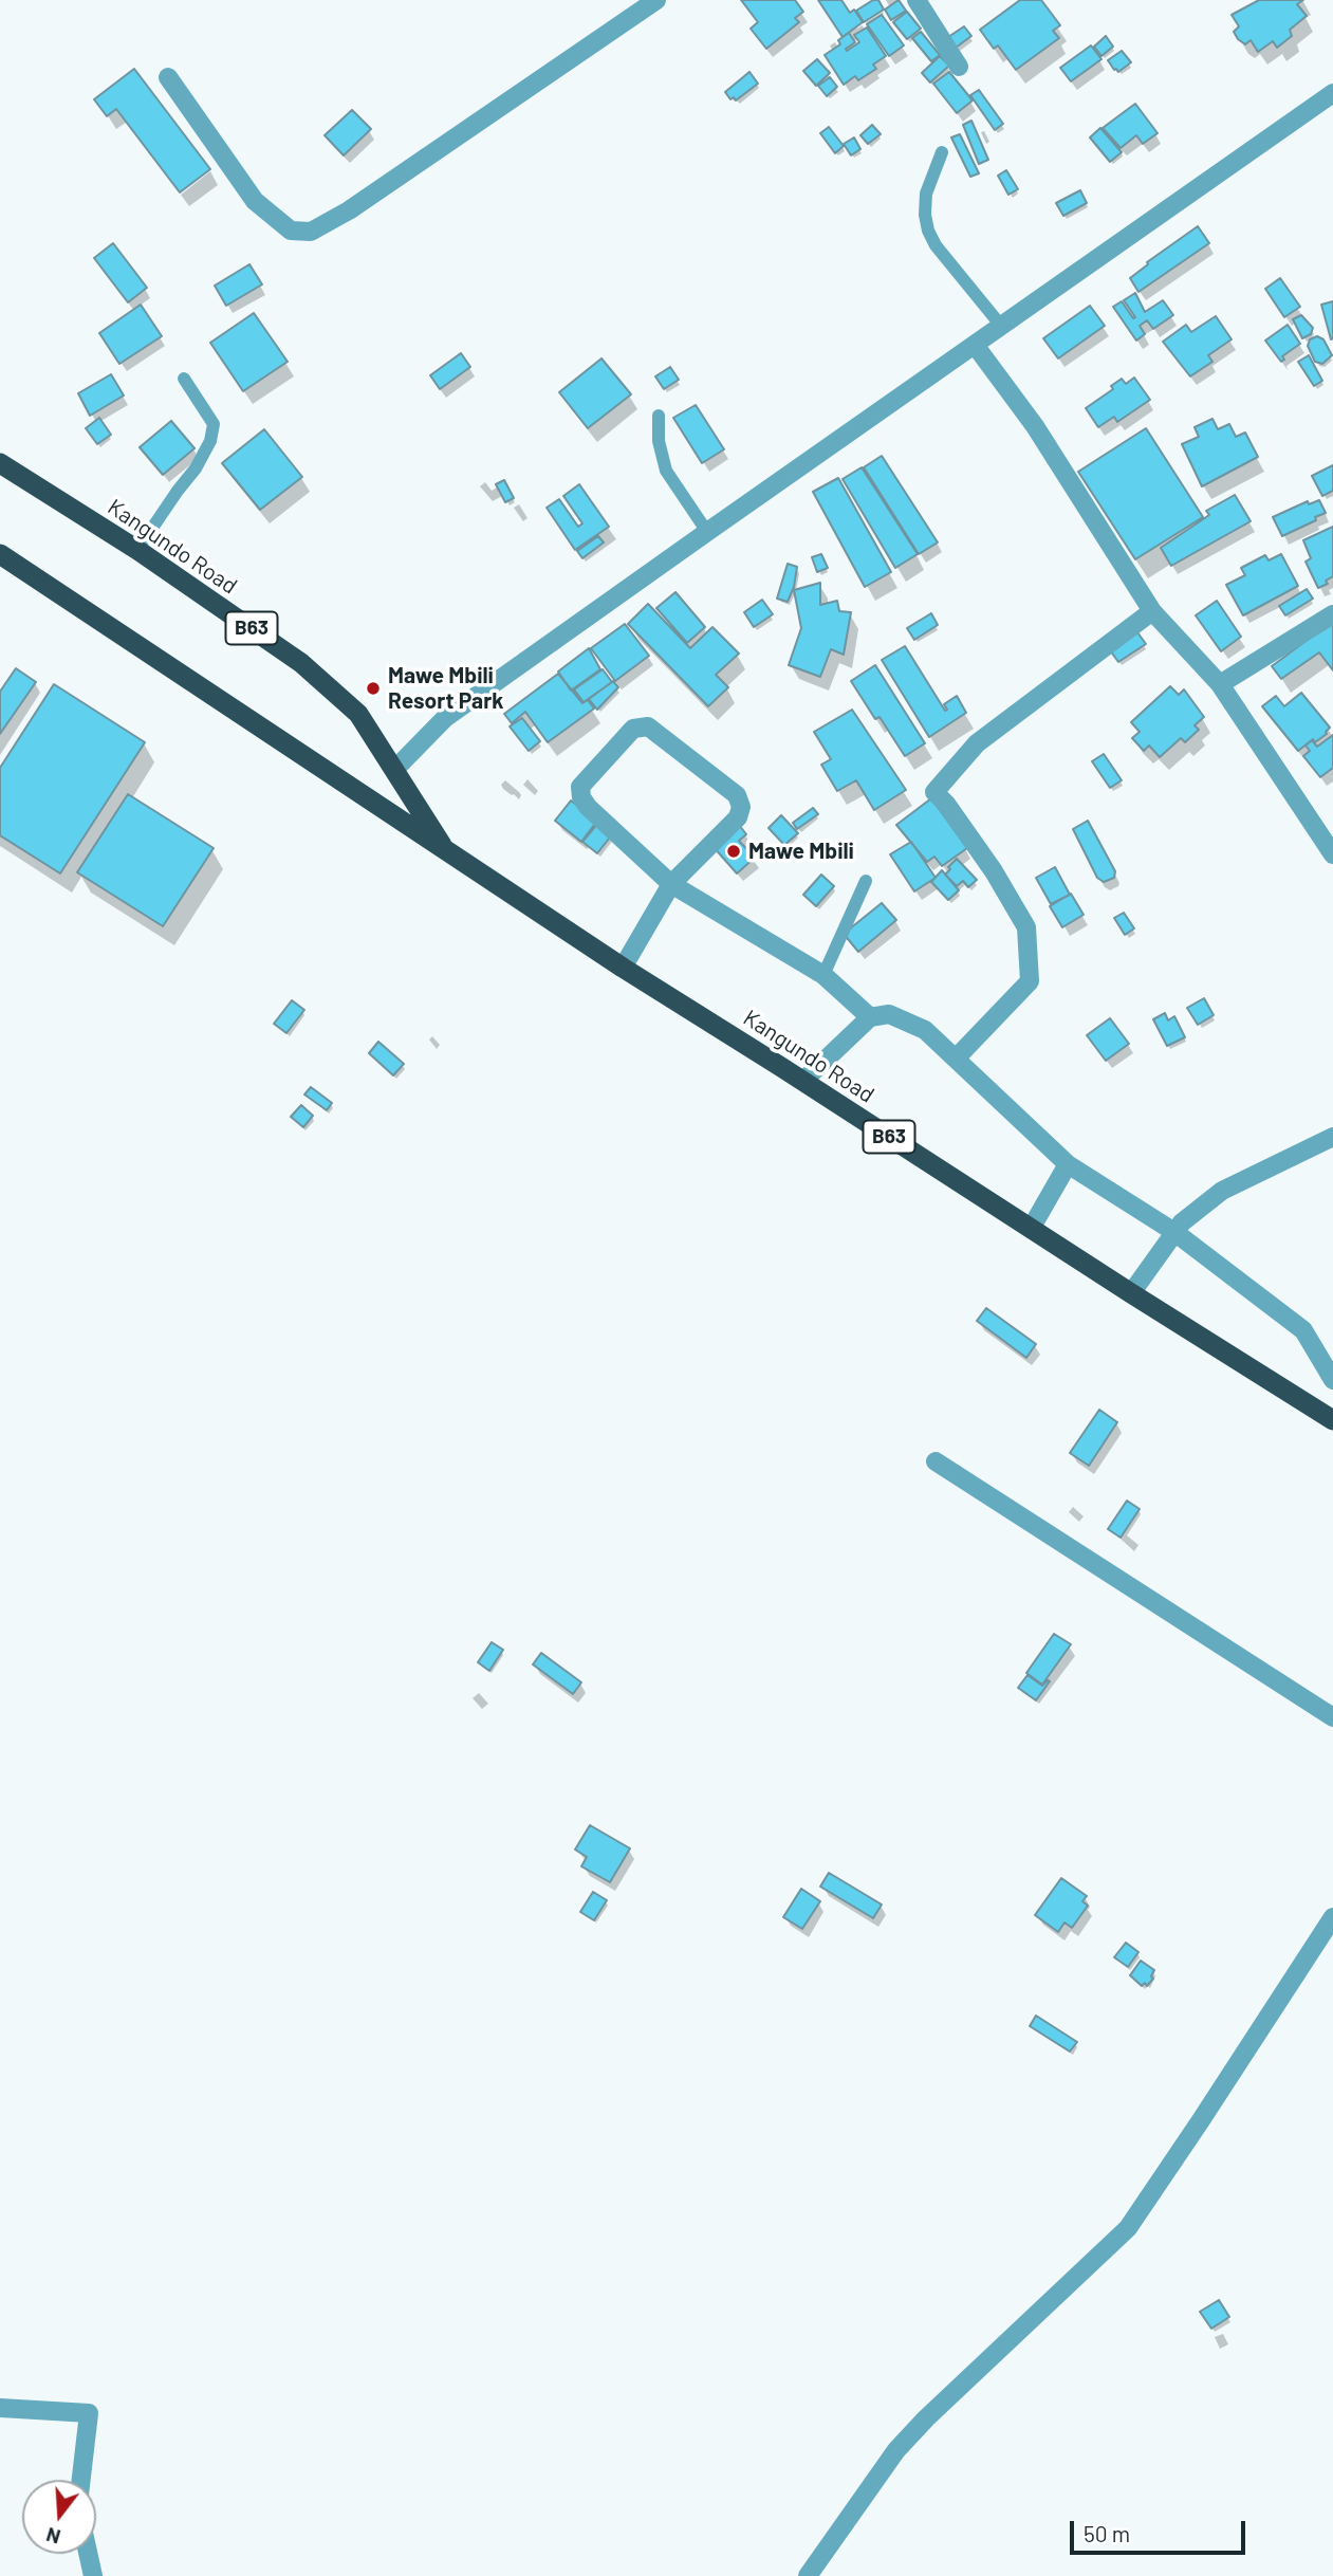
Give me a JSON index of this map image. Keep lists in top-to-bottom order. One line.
{"streets":{"highway":["Kangundo Road","B63"]},"places":["Mawe Mbili Resort Park","Mawe Mbili"],"scale_bar":"50 m","north":"bottom"}
